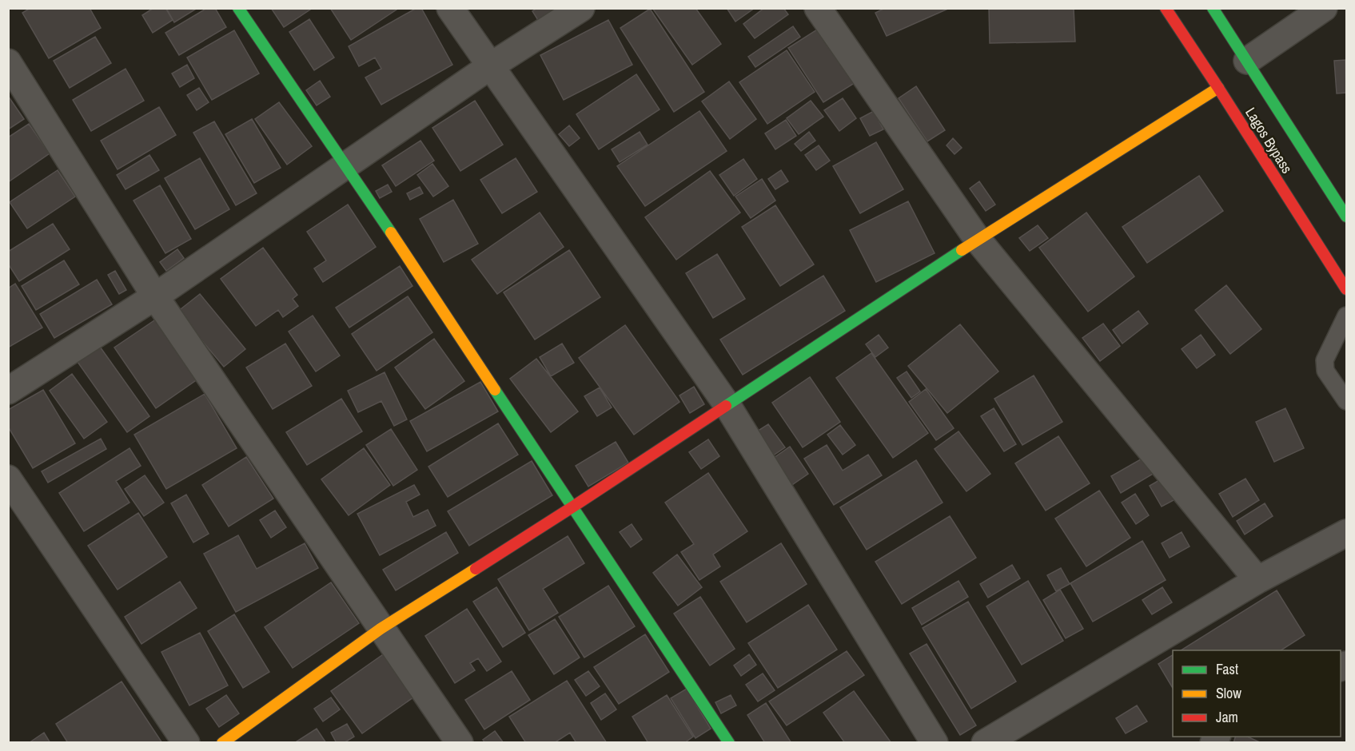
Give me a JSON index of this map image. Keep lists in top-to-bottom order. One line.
{"streets":{"street":["Lagos Bypass"]},"legend":["Fast","Slow","Jam"]}
